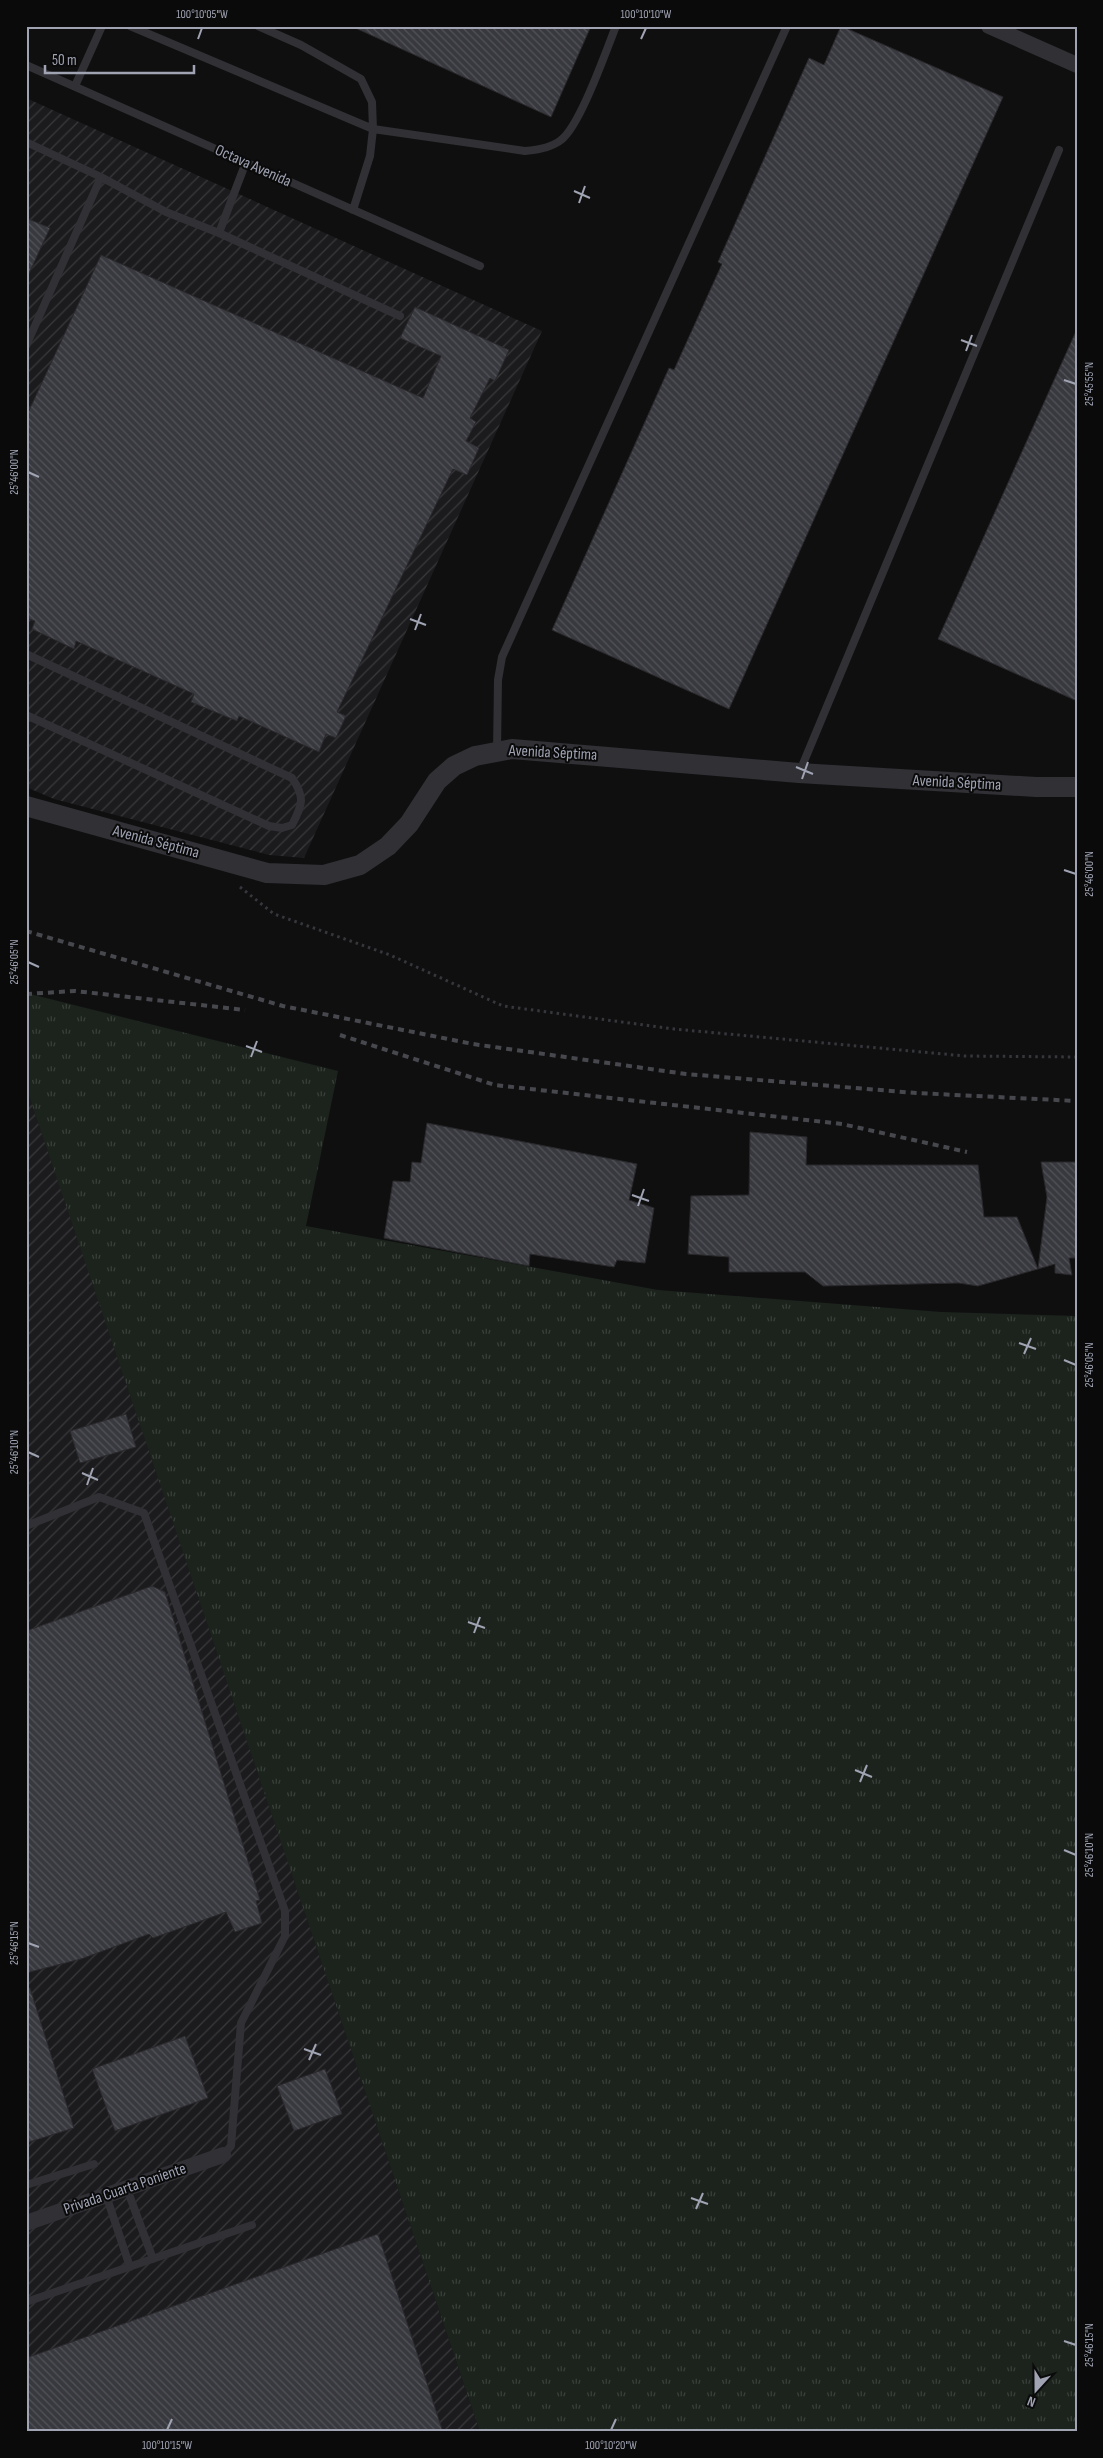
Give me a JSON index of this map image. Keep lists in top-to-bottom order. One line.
{"streets":{"street":["Avenida Séptima","Privada Cuarta Poniente"],"lane":["Octava Avenida"]},"scale_bar":"50 m","north":"bottom","coordinates":["100°10'05\"W","100°10'10\"W","25°45'55\"N","25°46'00\"N","25°46'05\"N","25°46'10\"N","25°46'15\"N","100°10'15\"W","100°10'20\"W"]}
